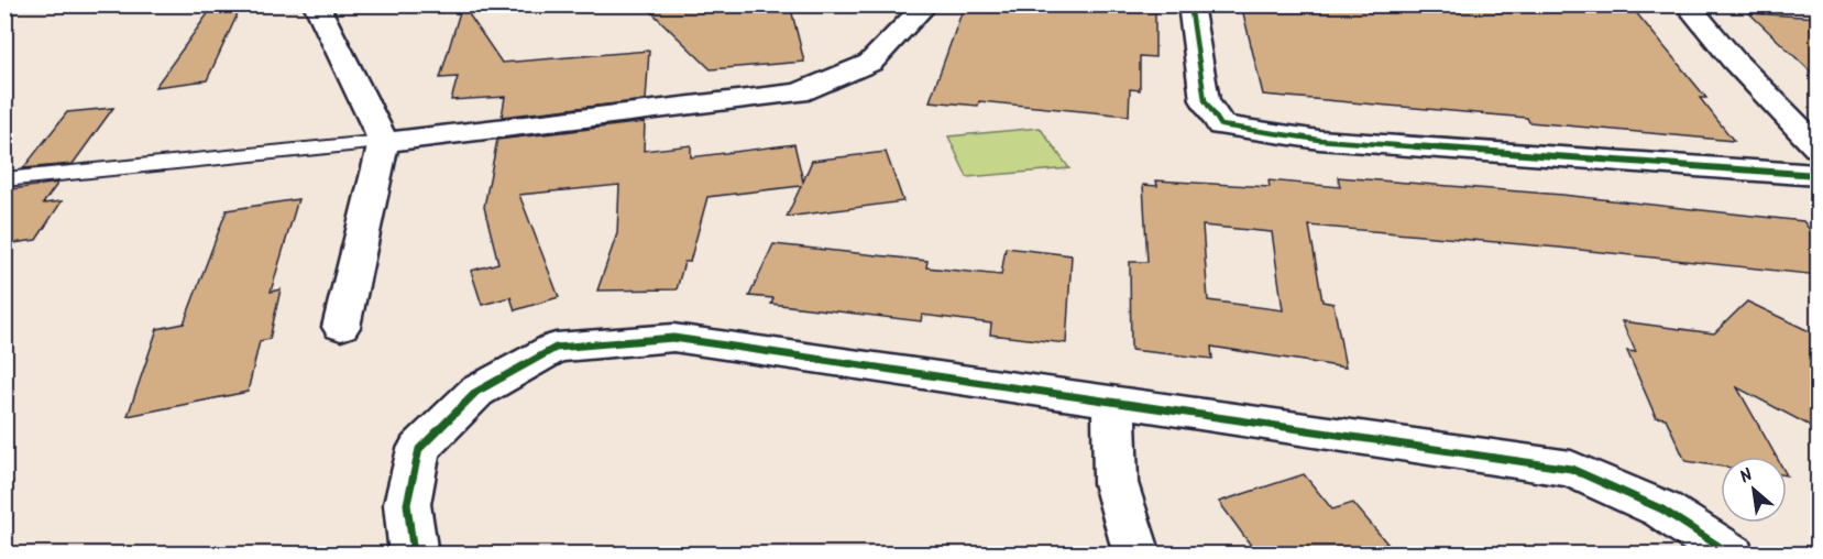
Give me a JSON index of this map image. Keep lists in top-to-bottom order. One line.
{"north":"top left"}
